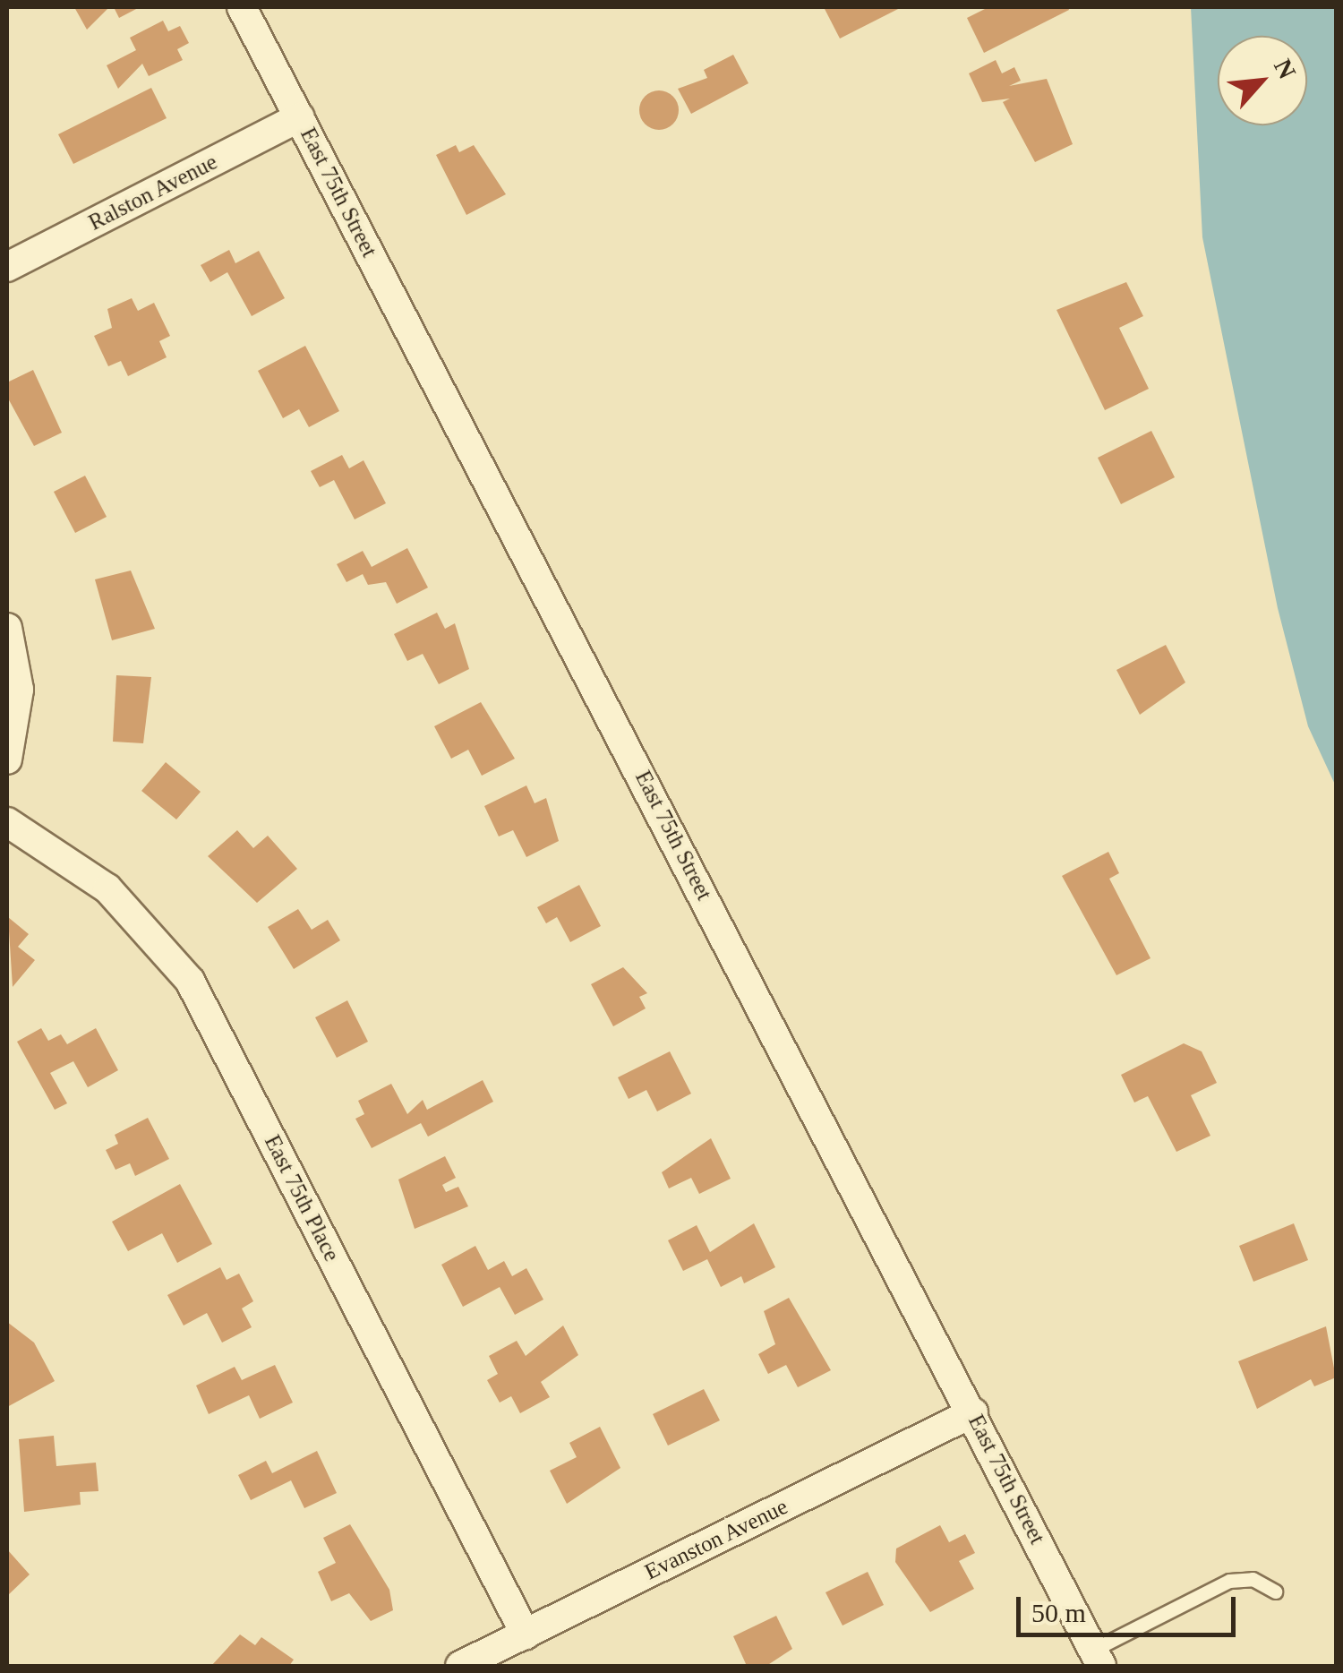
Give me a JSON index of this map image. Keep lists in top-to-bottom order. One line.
{"streets":{"street":["Ralston Avenue","East 75th Street","East 75th Place","Evanston Avenue"]},"crossings":[["Ralston Avenue","East 75th Street"],["East 75th Street","Evanston Avenue"],["East 75th Place","Evanston Avenue"]],"scale_bar":"50 m","north":"top right"}
